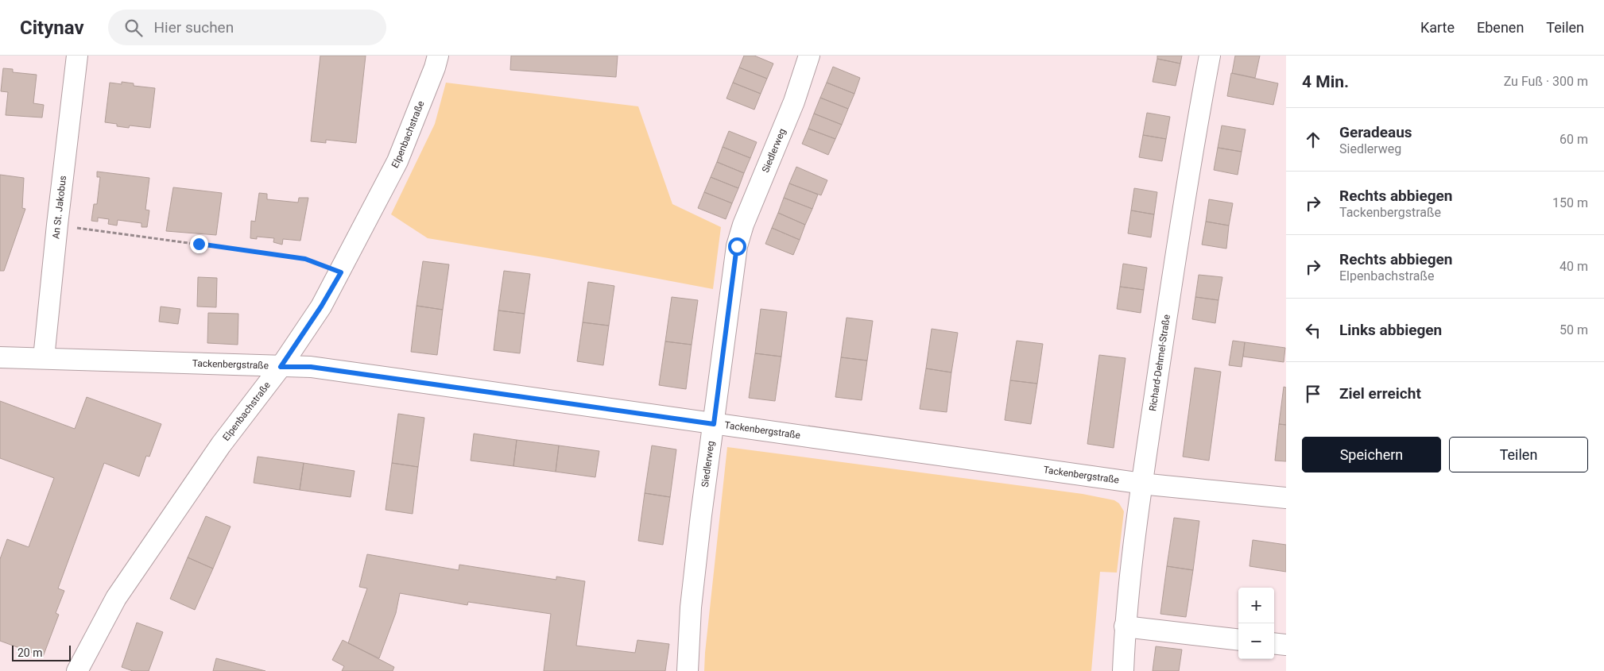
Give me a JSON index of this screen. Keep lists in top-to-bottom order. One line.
{"streets":{"street":["Elpenbachstraße","Siedlerweg","An St. Jakobus","Richard-Dehmel-Straße","Tackenbergstraße"]},"crossings":[["Elpenbachstraße","Tackenbergstraße"],["Siedlerweg","Tackenbergstraße"],["An St. Jakobus","Tackenbergstraße"],["Richard-Dehmel-Straße","Tackenbergstraße"]],"scale_bar":"20 m","page":{"header":"Citynav","search":"Hier suchen","nav":["Karte","Ebenen","Teilen"],"heading":["4 Min.","Zu Fuß · 300 m"],"list":[["Geradeaus","Siedlerweg","60 m"],["Rechts abbiegen","Tackenbergstraße","150 m"],["Rechts abbiegen","Elpenbachstraße","40 m"],["Links abbiegen","50 m"],"Ziel erreicht"],"buttons":["Speichern","Teilen"],"map_buttons":["+","−"],"scale":"20 m"}}
